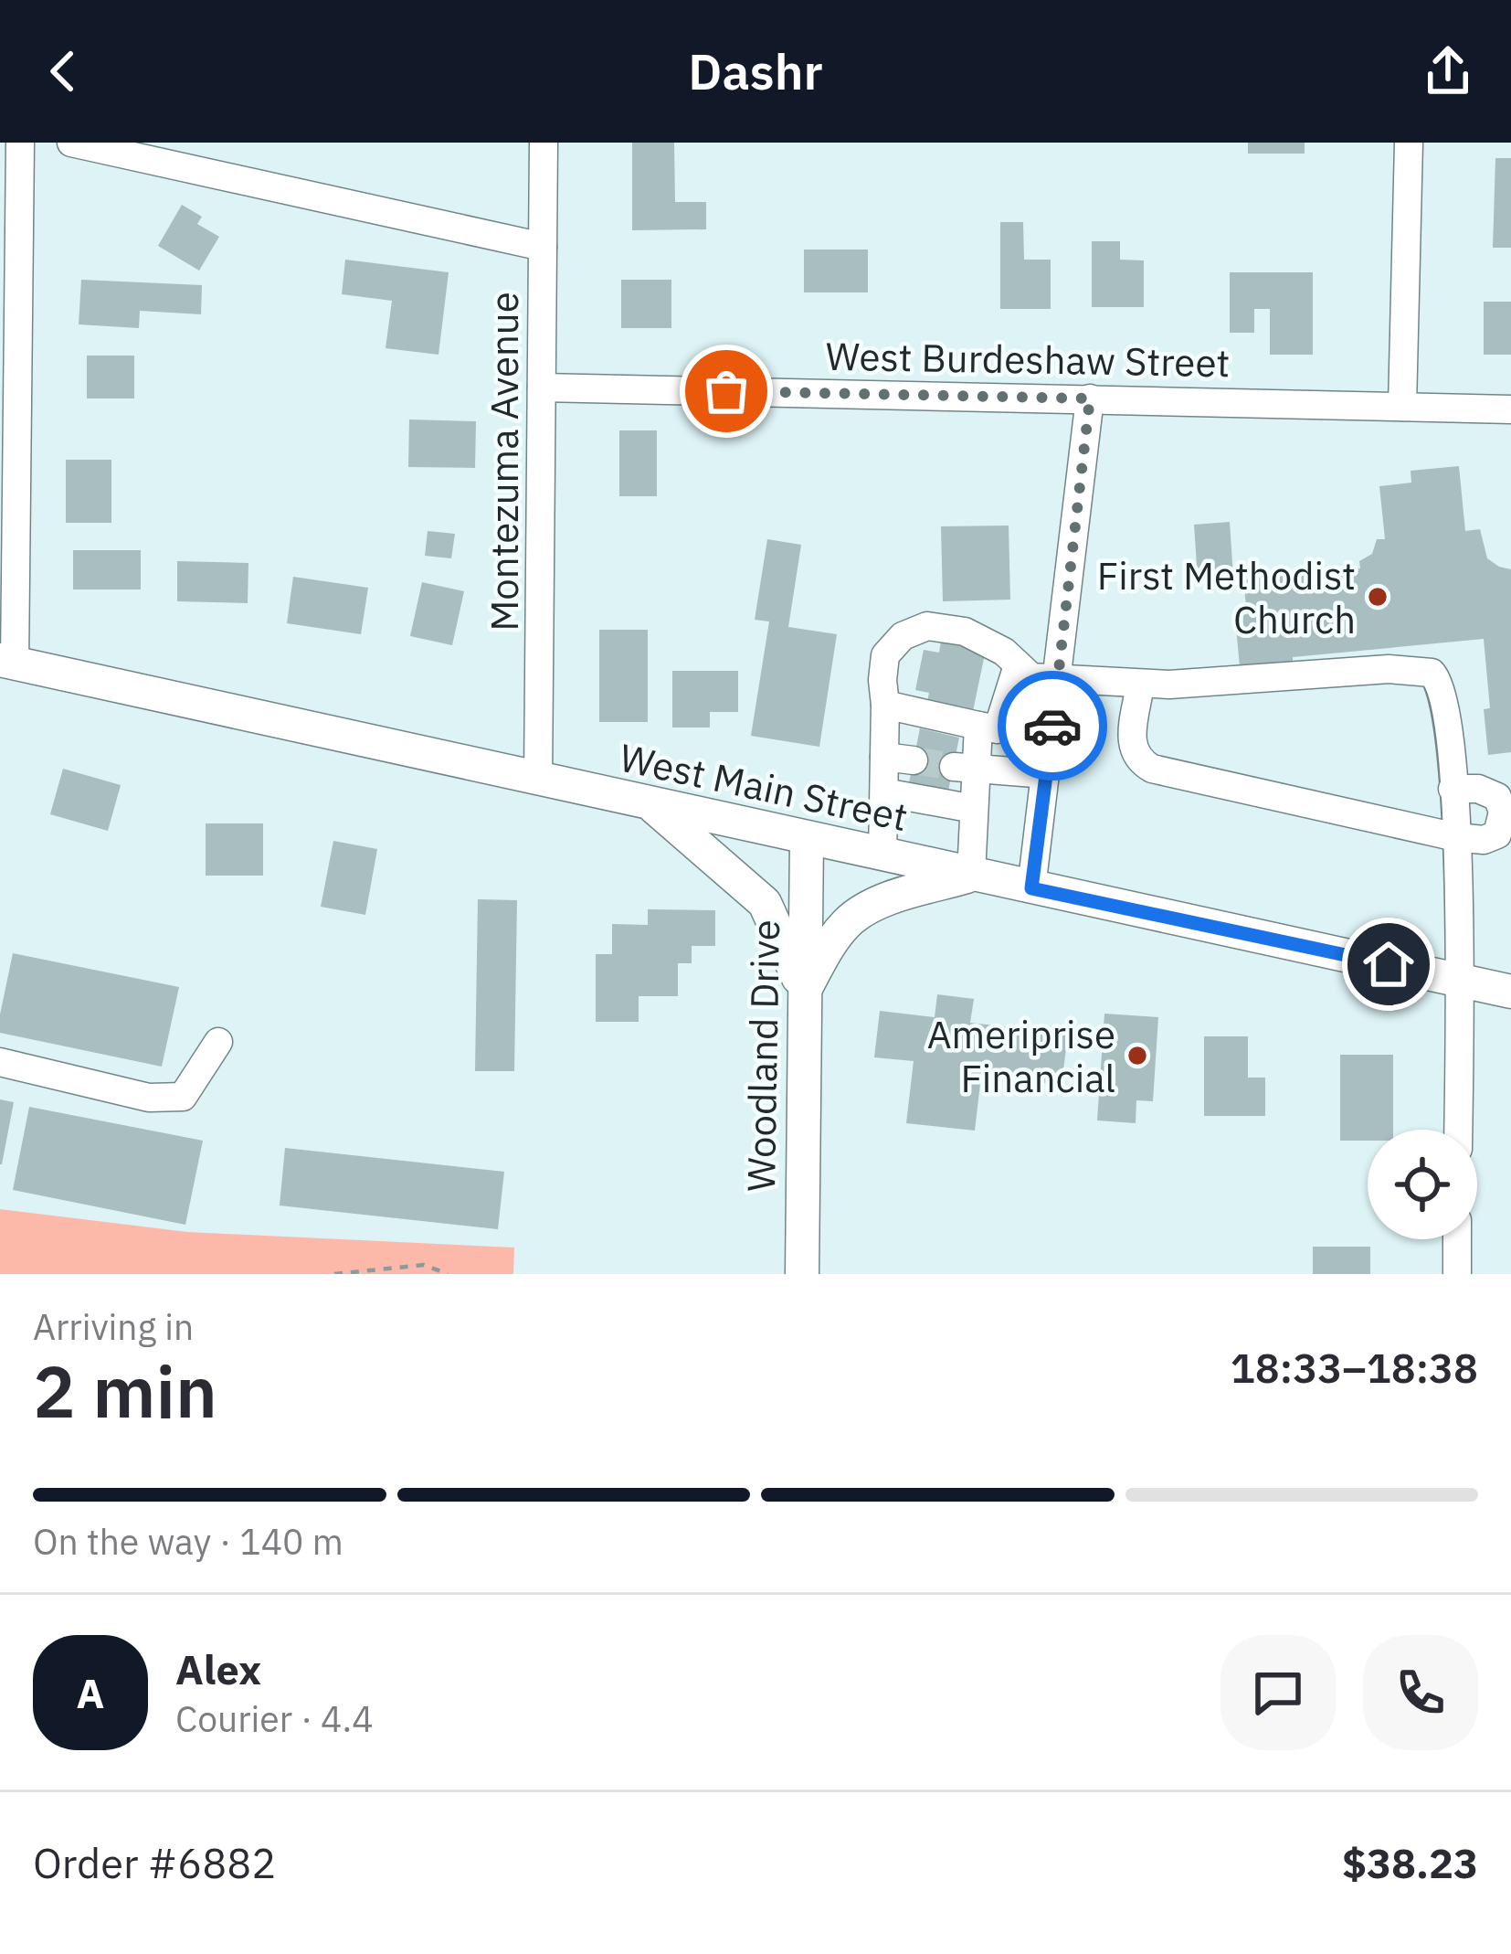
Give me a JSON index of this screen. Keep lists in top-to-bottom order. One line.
{"streets":{"main road":["West Main Street","Woodland Drive"],"street":["West Burdeshaw Street","Montezuma Avenue"]},"crossings":[["West Burdeshaw Street","Montezuma Avenue"],["Montezuma Avenue","West Main Street"],["West Main Street","Woodland Drive"]],"places":["First Methodist Church","Ameriprise Financial"],"page":{"header":"Dashr","heading":["2 min","Arriving in","18:33–18:38"],"panel":["Alex","Courier · 4.4","Order #6882","$38.23"],"bar":"On the way · 140 m","round":"A"}}
